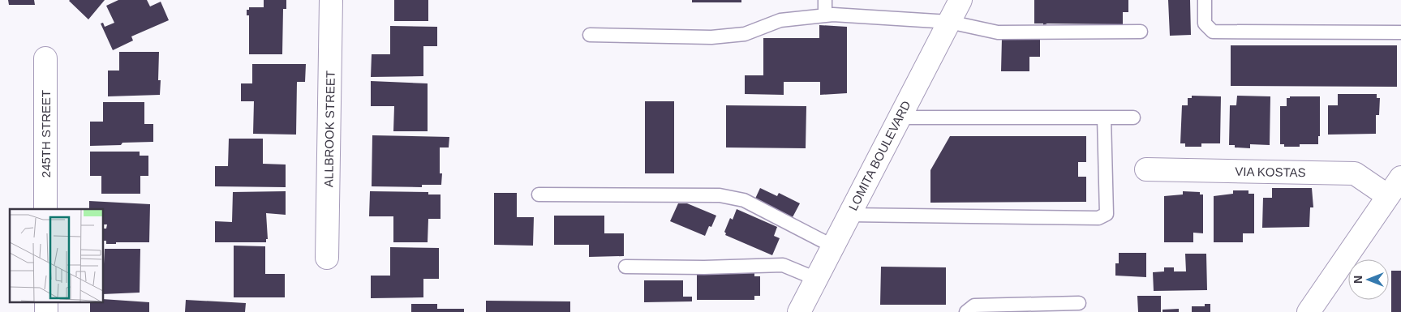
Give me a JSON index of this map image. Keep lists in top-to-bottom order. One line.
{"streets":{"street":["ALLBROOK STREET","245TH STREET","LOMITA BOULEVARD","VIA KOSTAS"]},"north":"left"}
